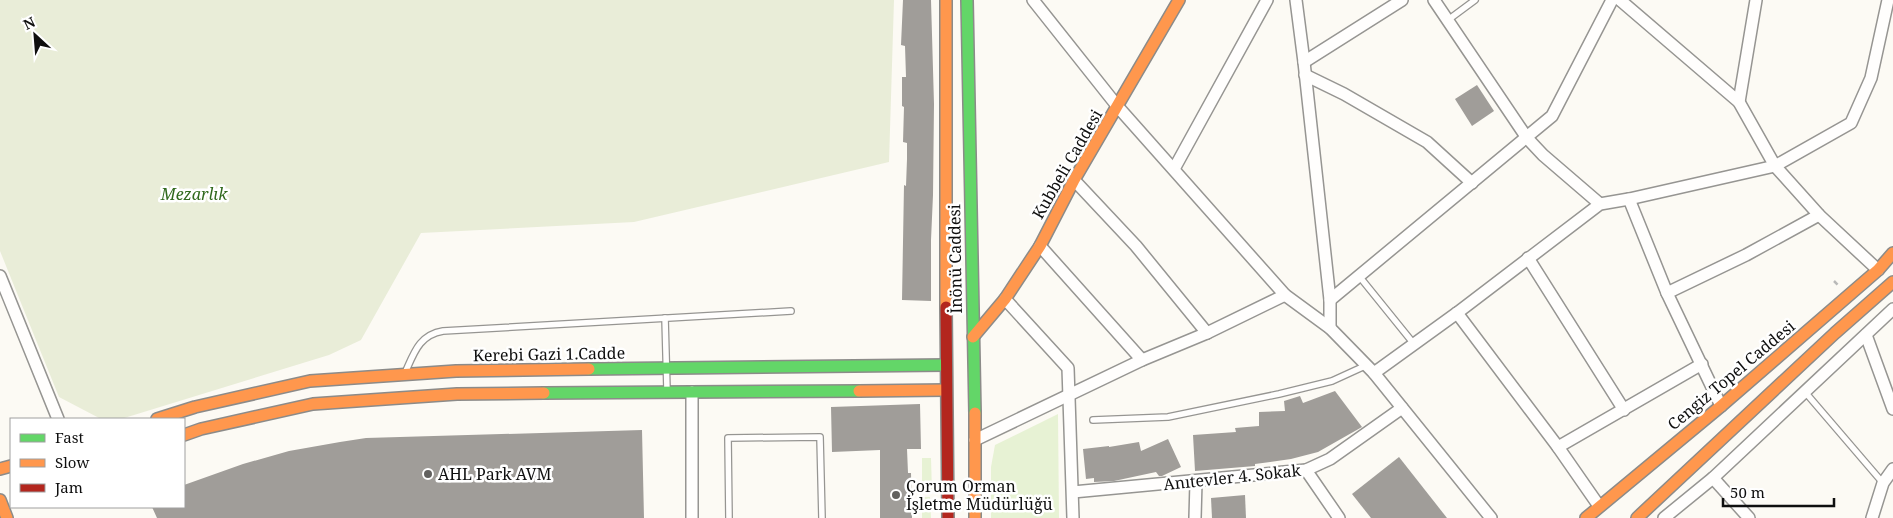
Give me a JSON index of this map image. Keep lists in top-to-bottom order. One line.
{"streets":{"street":["Kubbeli Caddesi","İnönü Caddesi","Kerebi Gazi 1.Cadde","Cengiz Topel Caddesi","Anıtevler 4. Sokak"]},"crossings":[["Kubbeli Caddesi","İnönü Caddesi"],["İnönü Caddesi","Kerebi Gazi 1.Cadde"]],"parks":["Mezarlık"],"places":["AHL Park AVM","Çorum Orman İşletme Müdürlüğü"],"legend":["Fast","Slow","Jam"],"scale_bar":"50 m","north":"top left"}
